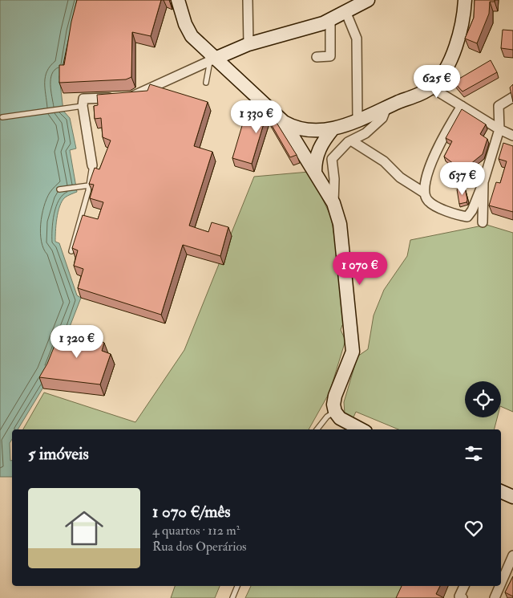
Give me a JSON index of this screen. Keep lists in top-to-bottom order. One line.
{"page":{"price":["625 €","1 330 €","637 €","1 070 €","1 320 €"],"heading":"5 imóveis","list":[{"name":"1 070 €/mês","note":"4 quartos · 112 m² · Rua dos Operários"}]}}
